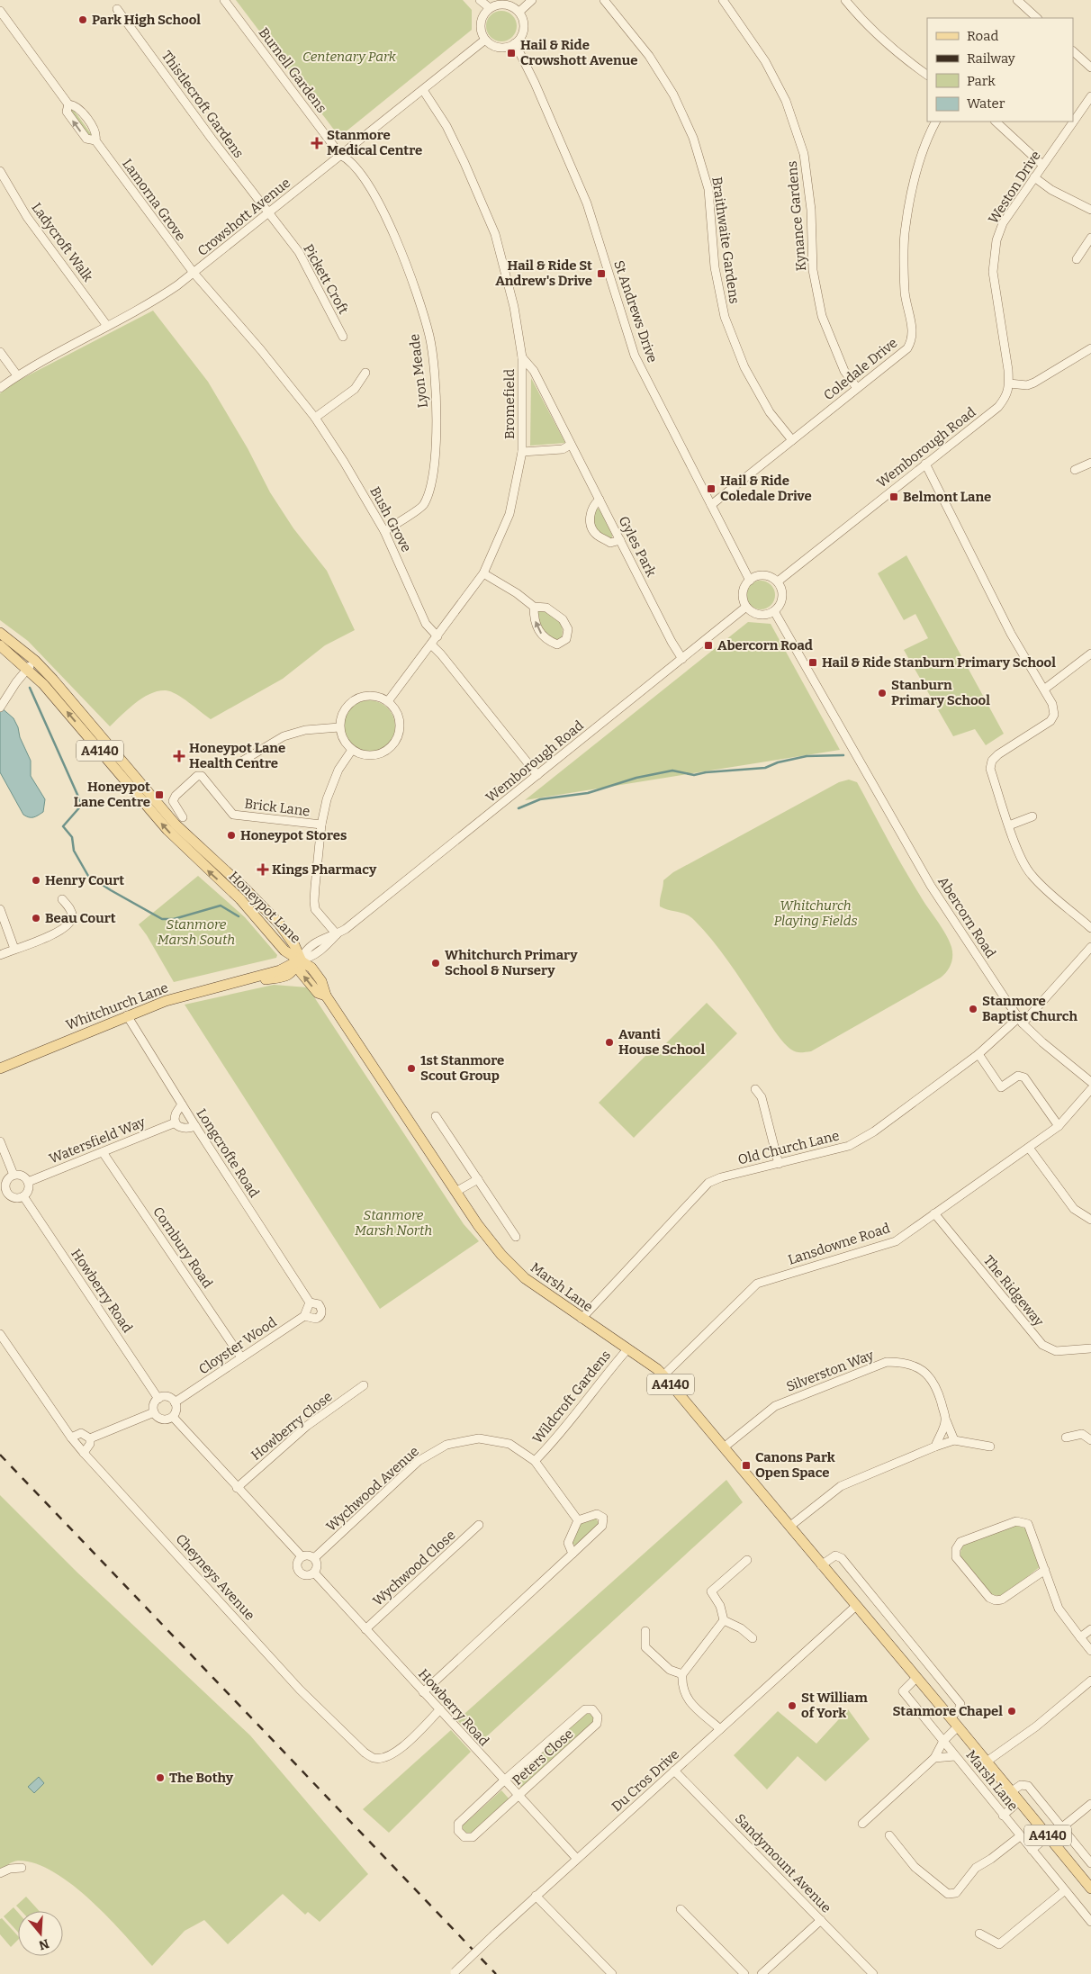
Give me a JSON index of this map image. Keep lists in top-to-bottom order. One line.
{"streets":{"main road":["A4140","Honeypot Lane","Whitchurch Lane","Marsh Lane"],"street":["Burnell Gardens","Thistlecroft Gardens","Weston Drive","Lamorna Grove","Kynance Gardens","Crowshott Avenue","Braithwaite Gardens","Ladycroft Walk","Pickett Croft","St Andrews Drive","Coledale Drive","Lyon Meade","Bromefield","Wemborough Road","Bush Grove","Gyles Park","Brick Lane","Abercorn Road","Watersfield Way","Old Church Lane","Longcrofte Road","Lansdowne Road","Cornbury Road","Howberry Road","The Ridgeway","Cloyster Wood","Silverston Way","Wildcroft Gardens","Howberry Close","Wychwood Avenue","Wychwood Close","Cheyneys Avenue","Peters Close","Du Cros Drive","Sandymount Avenue"]},"crossings":[["Burnell Gardens","Crowshott Avenue"],["Burnell Gardens","Lyon Meade"],["Thistlecroft Gardens","Crowshott Avenue"],["Thistlecroft Gardens","Pickett Croft"],["Weston Drive","Wemborough Road"],["Lamorna Grove","Crowshott Avenue"],["Lamorna Grove","Bush Grove"],["Kynance Gardens","Coledale Drive"],["Crowshott Avenue","Ladycroft Walk"],["Crowshott Avenue","Pickett Croft"],["Crowshott Avenue","St Andrews Drive"],["Crowshott Avenue","Lyon Meade"],["Crowshott Avenue","Bromefield"],["Crowshott Avenue","Bush Grove"],["Braithwaite Gardens","Coledale Drive"],["St Andrews Drive","Coledale Drive"],["St Andrews Drive","Wemborough Road"],["St Andrews Drive","Abercorn Road"],["Lyon Meade","Bush Grove"],["Bromefield","Bush Grove"],["Bromefield","Gyles Park"],["Wemborough Road","Gyles Park"],["Wemborough Road","Honeypot Lane"],["Wemborough Road","Abercorn Road"],["Wemborough Road","Whitchurch Lane"],["Wemborough Road","Marsh Lane"],["Honeypot Lane","Whitchurch Lane"],["Honeypot Lane","Marsh Lane"],["Abercorn Road","Old Church Lane"],["Whitchurch Lane","Longcrofte Road"],["Whitchurch Lane","Marsh Lane"],["Watersfield Way","Cornbury Road"],["Watersfield Way","Howberry Road"],["Old Church Lane","Marsh Lane"],["Longcrofte Road","Cloyster Wood"],["Lansdowne Road","Marsh Lane"],["Lansdowne Road","The Ridgeway"],["Cornbury Road","Cloyster Wood"],["Marsh Lane","Silverston Way"],["Marsh Lane","Wildcroft Gardens"],["Marsh Lane","Du Cros Drive"],["Howberry Road","Cloyster Wood"],["Howberry Road","Wychwood Avenue"],["Howberry Road","Wychwood Close"],["Howberry Road","Cheyneys Avenue"],["Howberry Road","Peters Close"],["Howberry Road","Du Cros Drive"],["Wildcroft Gardens","Wychwood Avenue"],["Du Cros Drive","Sandymount Avenue"]],"parks":["Centenary Park","Whitchurch Playing Fields","Stanmore Marsh South","Stanmore Marsh North"],"places":{"other":["Park High School","Stanburn Primary School","Honeypot Stores","Henry Court","Beau Court","Whitchurch Primary School & Nursery","Stanmore Baptist Church","Avanti House School","1st Stanmore Scout Group","St William of York","Stanmore Chapel","The Bothy"],"transit":["Hail & Ride Crowshott Avenue","Hail & Ride St Andrew's Drive","Hail & Ride Coledale Drive","Belmont Lane","Abercorn Road","Hail & Ride Stanburn Primary School","Honeypot Lane Centre","Canons Park Open Space"],"health":["Stanmore Medical Centre","Honeypot Lane Health Centre","Kings Pharmacy"]},"legend":["Road","Railway","Park","Water"],"north":"bottom"}
